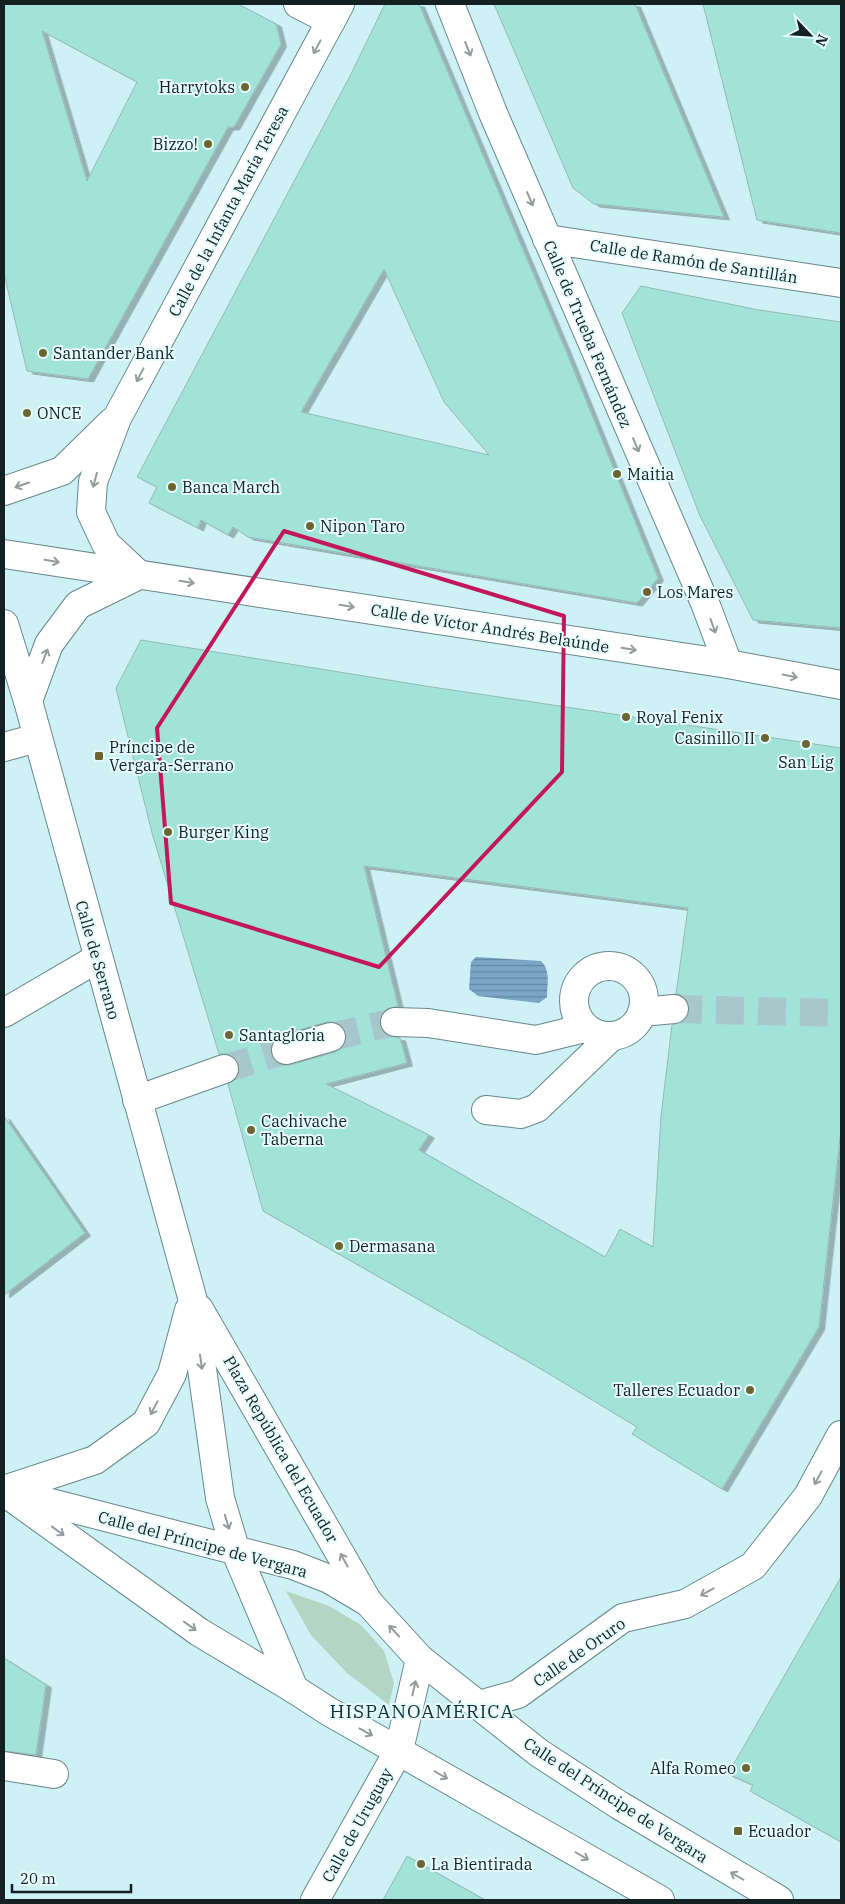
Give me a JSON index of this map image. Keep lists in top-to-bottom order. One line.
{"streets":{"street":["Calle de la Infanta María Teresa","Calle de Ramón de Santillán","Calle de Trueba Fernández","Calle de Víctor Andrés Belaúnde","Calle de Serrano","Plaza República del Ecuador","Calle del Príncipe de Vergara","Calle de Oruro","Calle de Uruguay"]},"crossings":[["Calle de la Infanta María Teresa","Calle de Víctor Andrés Belaúnde"],["Calle de Ramón de Santillán","Calle de Trueba Fernández"],["Calle de Trueba Fernández","Calle de Víctor Andrés Belaúnde"],["Calle de Serrano","Plaza República del Ecuador"],["Plaza República del Ecuador","Calle del Príncipe de Vergara"],["Calle del Príncipe de Vergara","Calle de Oruro"]],"one_way":["Calle de la Infanta María Teresa","Calle de Trueba Fernández","Calle de Víctor Andrés Belaúnde","Calle de Oruro"],"districts":["HISPANOAMÉRICA"],"places":{"other":["Harrytoks","Bizzo!","Santander Bank","ONCE","Maitia","Banca March","Nipon Taro","Los Mares","Royal Fenix","Casinillo II","San Lig","Burger King","Santagloria","Cachivache Taberna","Dermasana","Talleres Ecuador","Alfa Romeo","La Bientirada"],"transit":["Príncipe de Vergara-Serrano","Ecuador"]},"scale_bar":"20 m","north":"bottom right"}
